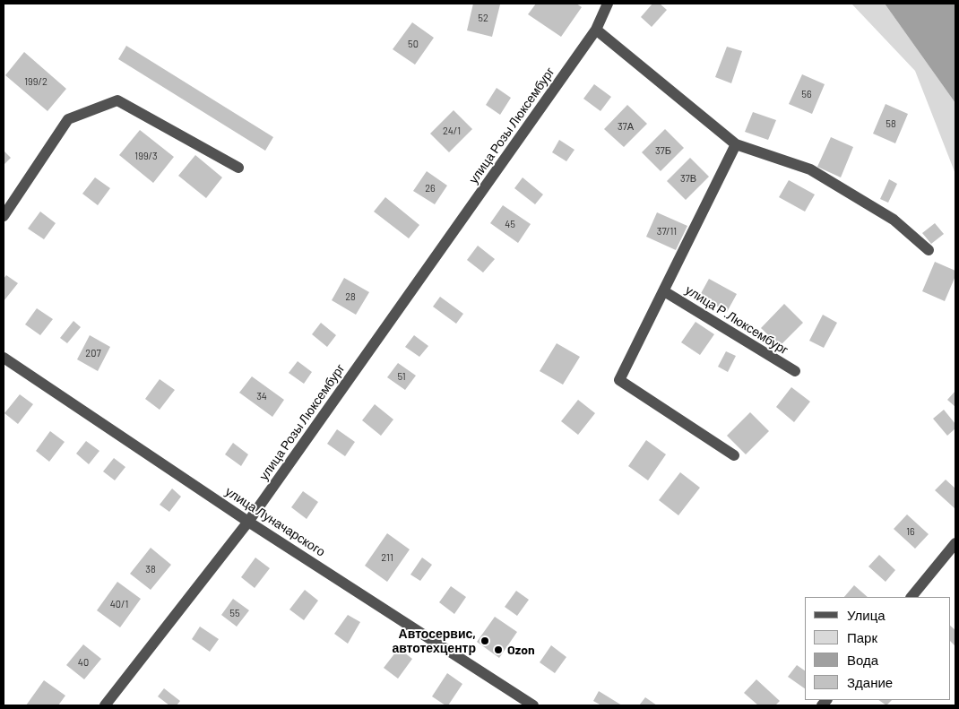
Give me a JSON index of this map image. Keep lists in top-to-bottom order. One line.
{"streets":{"street":["улица Розы Люксембург","улица Р.Люксембург","улица Луначарского"]},"crossings":[["улица Розы Люксембург","улица Луначарского"]],"places":["Автосервис, автотехцентр","Ozon"],"house_numbers":["52","50","199/2","56","58","37А","24/1","37Б","199/3","37В","26","45","37/11","28","207","51","34","16","211","38","40/1","55","40"],"legend":["Улица","Парк","Вода","Здание"]}
